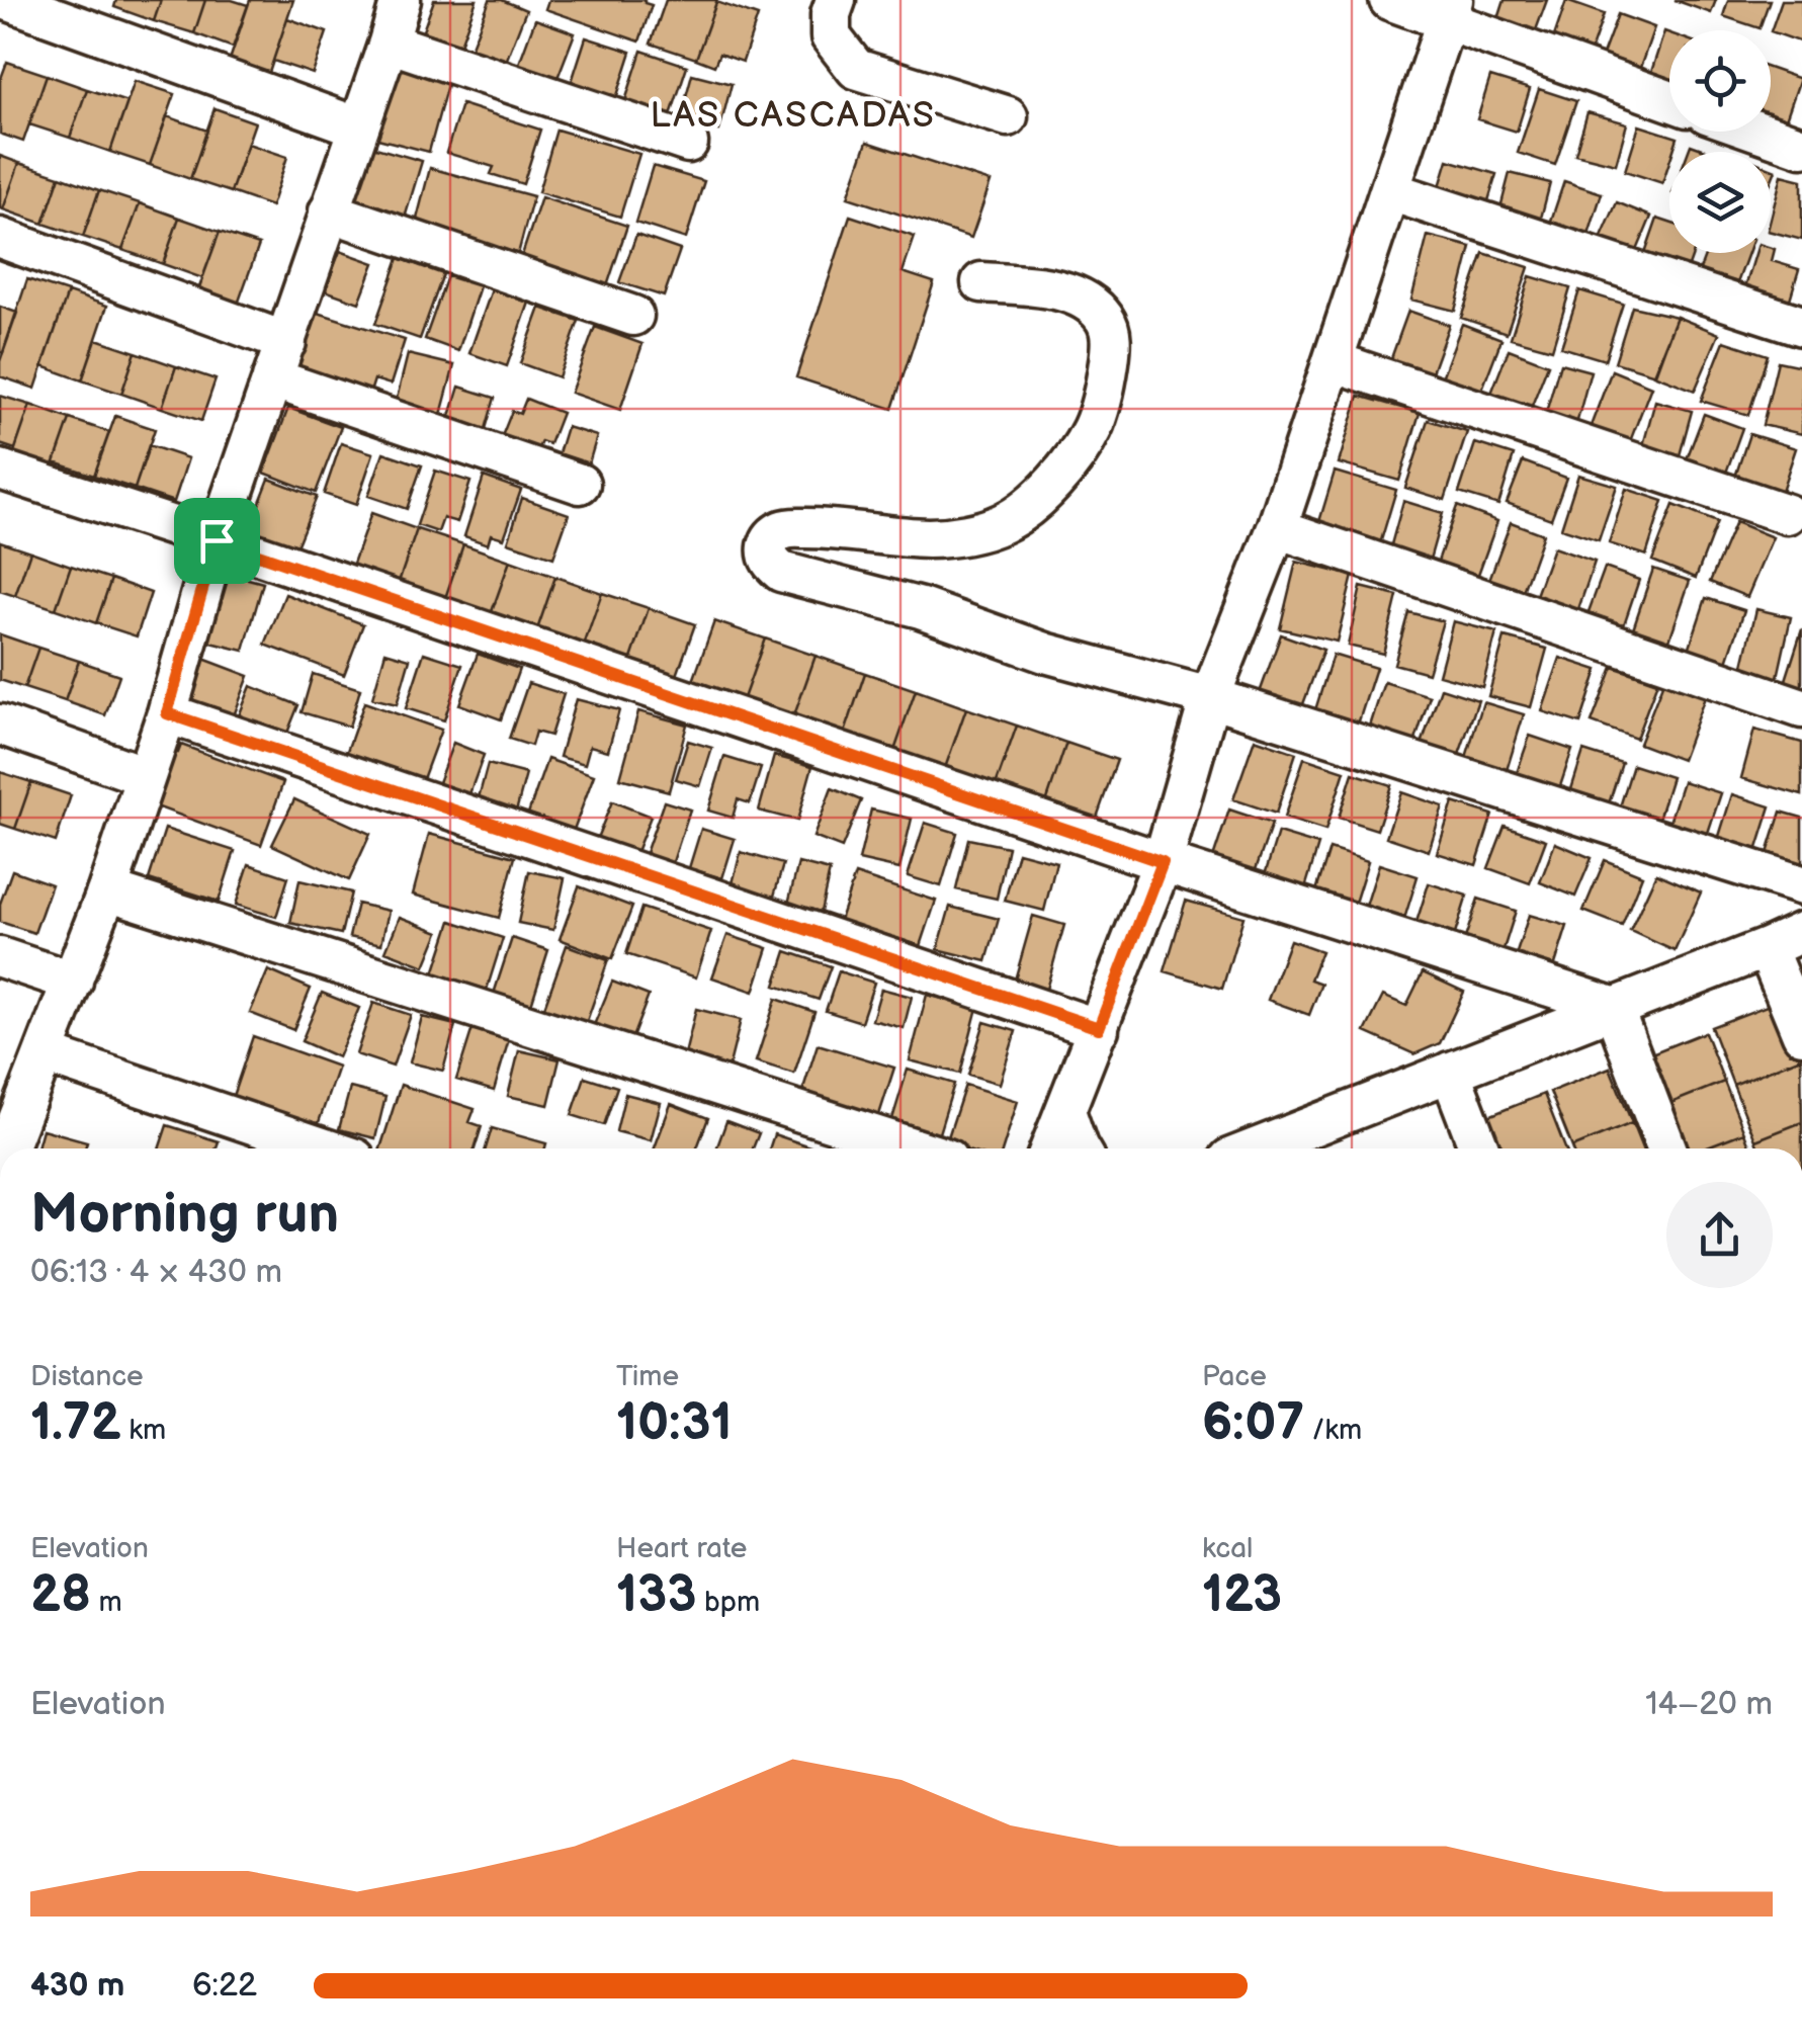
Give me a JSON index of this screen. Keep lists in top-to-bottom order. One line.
{"districts":["LAS CASCADAS"],"page":{"heading":["Morning run","06:13 · 4 × 430 m"],"stats":[["Distance","1.72 km"],["Time","10:31"],["Pace","6:07 /km"],["Elevation","28 m"],["Heart rate","133 bpm"],["kcal","123"]],"chart":["Elevation","14–20 m"],"list":[{"name":"430 m","note":"6:22"}]}}
